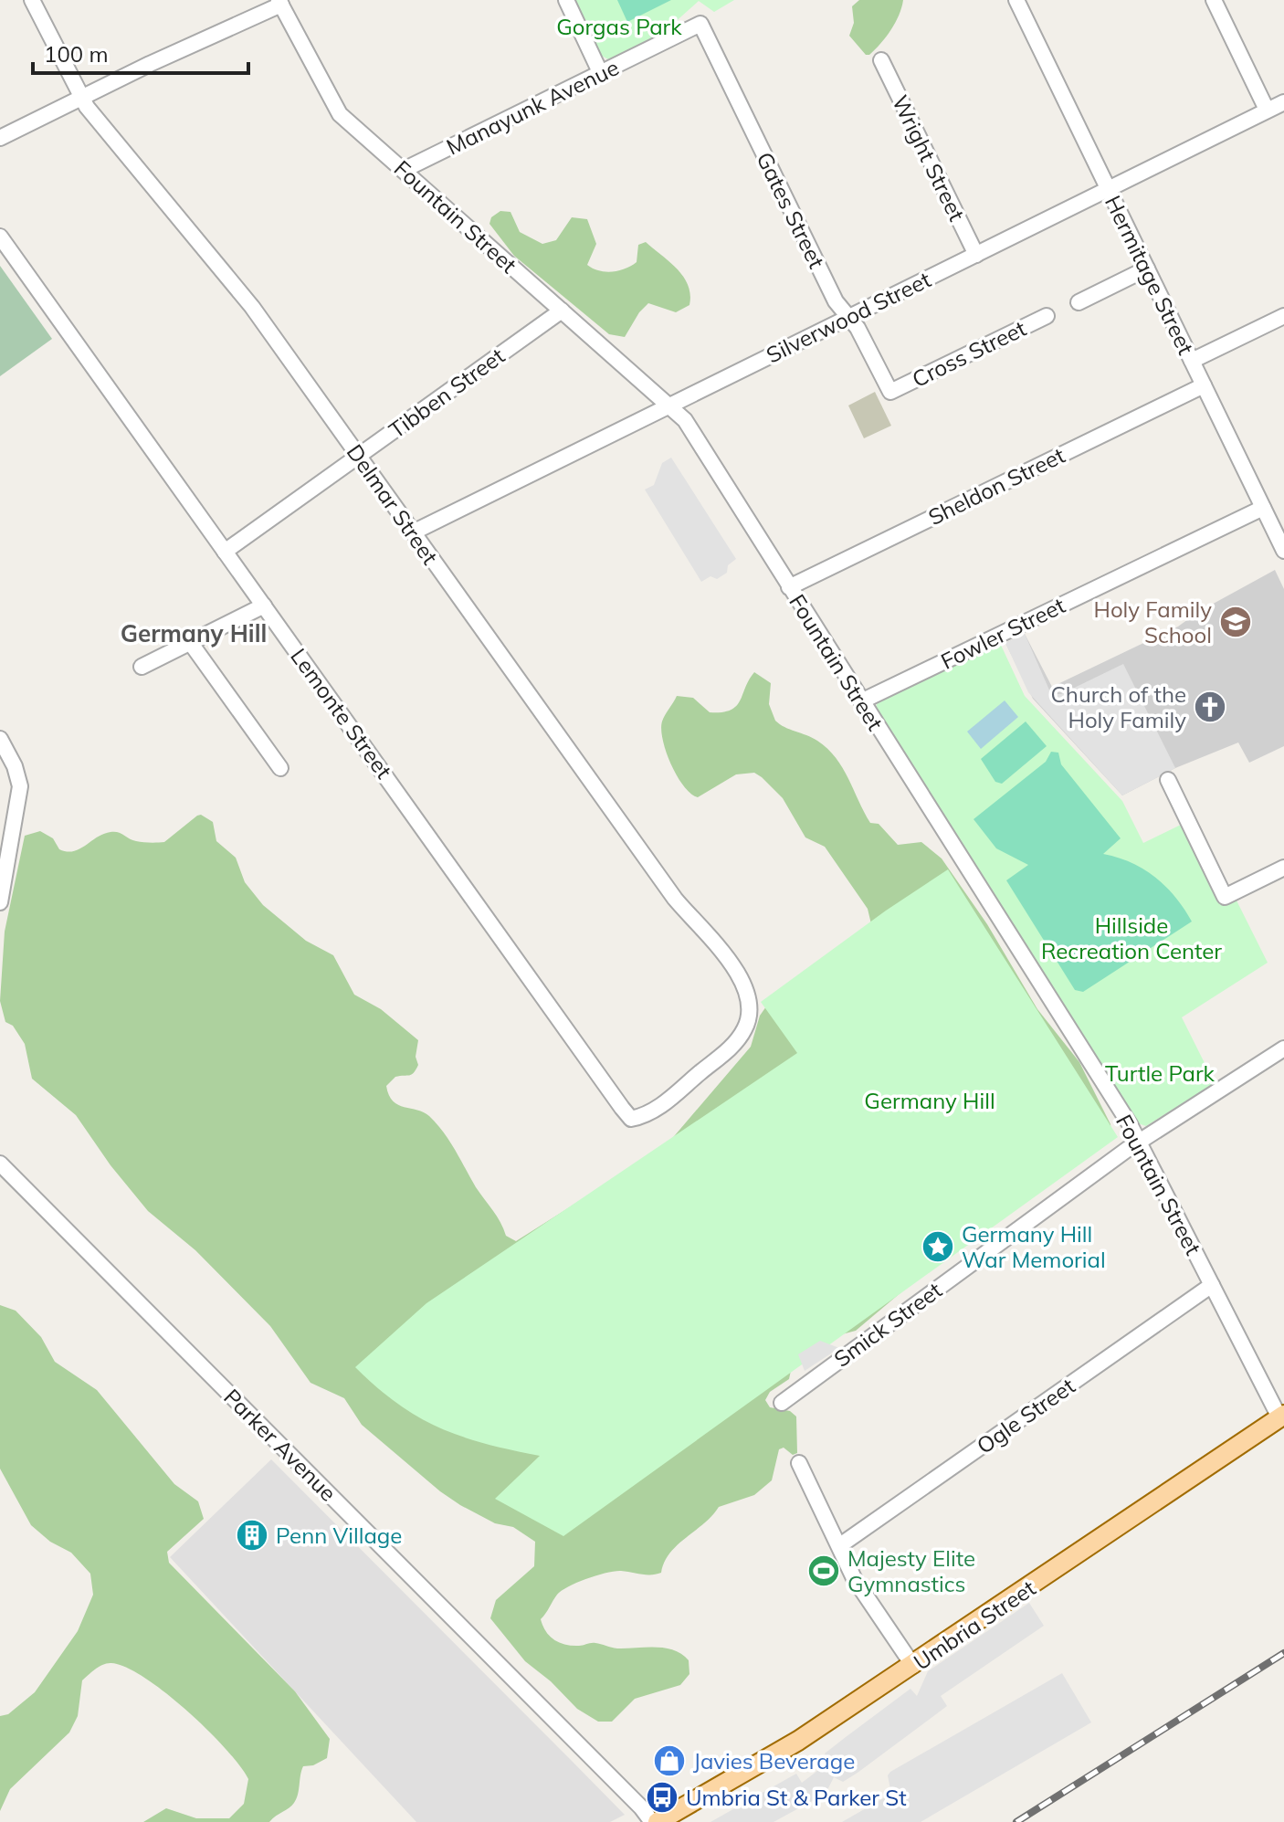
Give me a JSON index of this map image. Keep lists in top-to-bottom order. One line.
{"streets":{"main road":["Umbria Street"],"street":["Manayunk Avenue","Wright Street","Gates Street","Fountain Street","Hermitage Street","Silverwood Street","Cross Street","Tibben Street","Sheldon Street","Delmar Street","Fowler Street","Lemonte Street","Smick Street","Ogle Street","Parker Avenue"]},"crossings":[["Manayunk Avenue","Gates Street"],["Manayunk Avenue","Fountain Street"],["Wright Street","Silverwood Street"],["Gates Street","Silverwood Street"],["Gates Street","Cross Street"],["Fountain Street","Silverwood Street"],["Fountain Street","Tibben Street"],["Fountain Street","Sheldon Street"],["Fountain Street","Fowler Street"],["Fountain Street","Smick Street"],["Fountain Street","Ogle Street"],["Fountain Street","Umbria Street"],["Hermitage Street","Silverwood Street"],["Hermitage Street","Sheldon Street"],["Hermitage Street","Fowler Street"],["Silverwood Street","Delmar Street"],["Tibben Street","Delmar Street"],["Tibben Street","Lemonte Street"],["Delmar Street","Lemonte Street"]],"districts":["Germany Hill"],"parks":["Gorgas Park","Hillside Recreation Center","Turtle Park","Germany Hill"],"places":{"school or university":["Holy Family School"],"church":["Church of the Holy Family"],"place":["Germany Hill War Memorial"],"building":["Penn Village"],"sports":["Majesty Elite Gymnastics"],"shop":["Javies Beverage"],"bus stop":["Umbria St & Parker St"]},"scale_bar":"100 m"}
